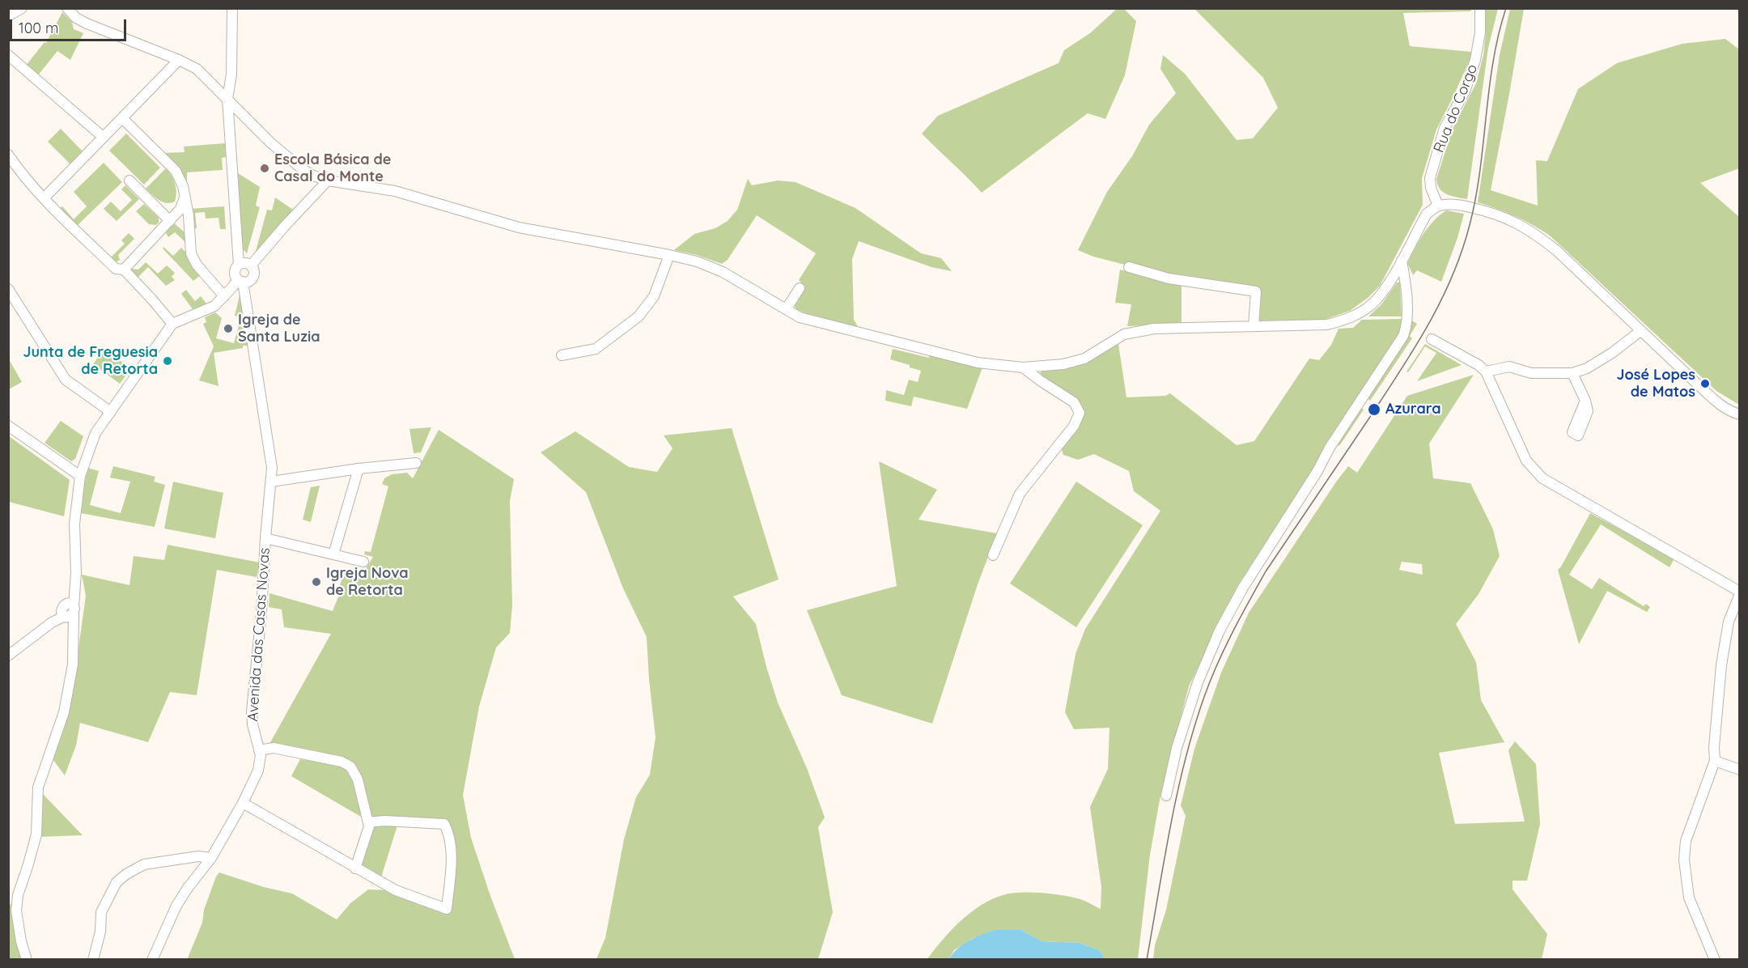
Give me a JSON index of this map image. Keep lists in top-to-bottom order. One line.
{"streets":{"street":["Rua do Corgo","Avenida das Casas Novas"]},"places":["Escola Básica de Casal do Monte","Igreja de Santa Luzia","Junta de Freguesia de Retorta","José Lopes de Matos","Azurara","Igreja Nova de Retorta"],"scale_bar":"100 m"}
